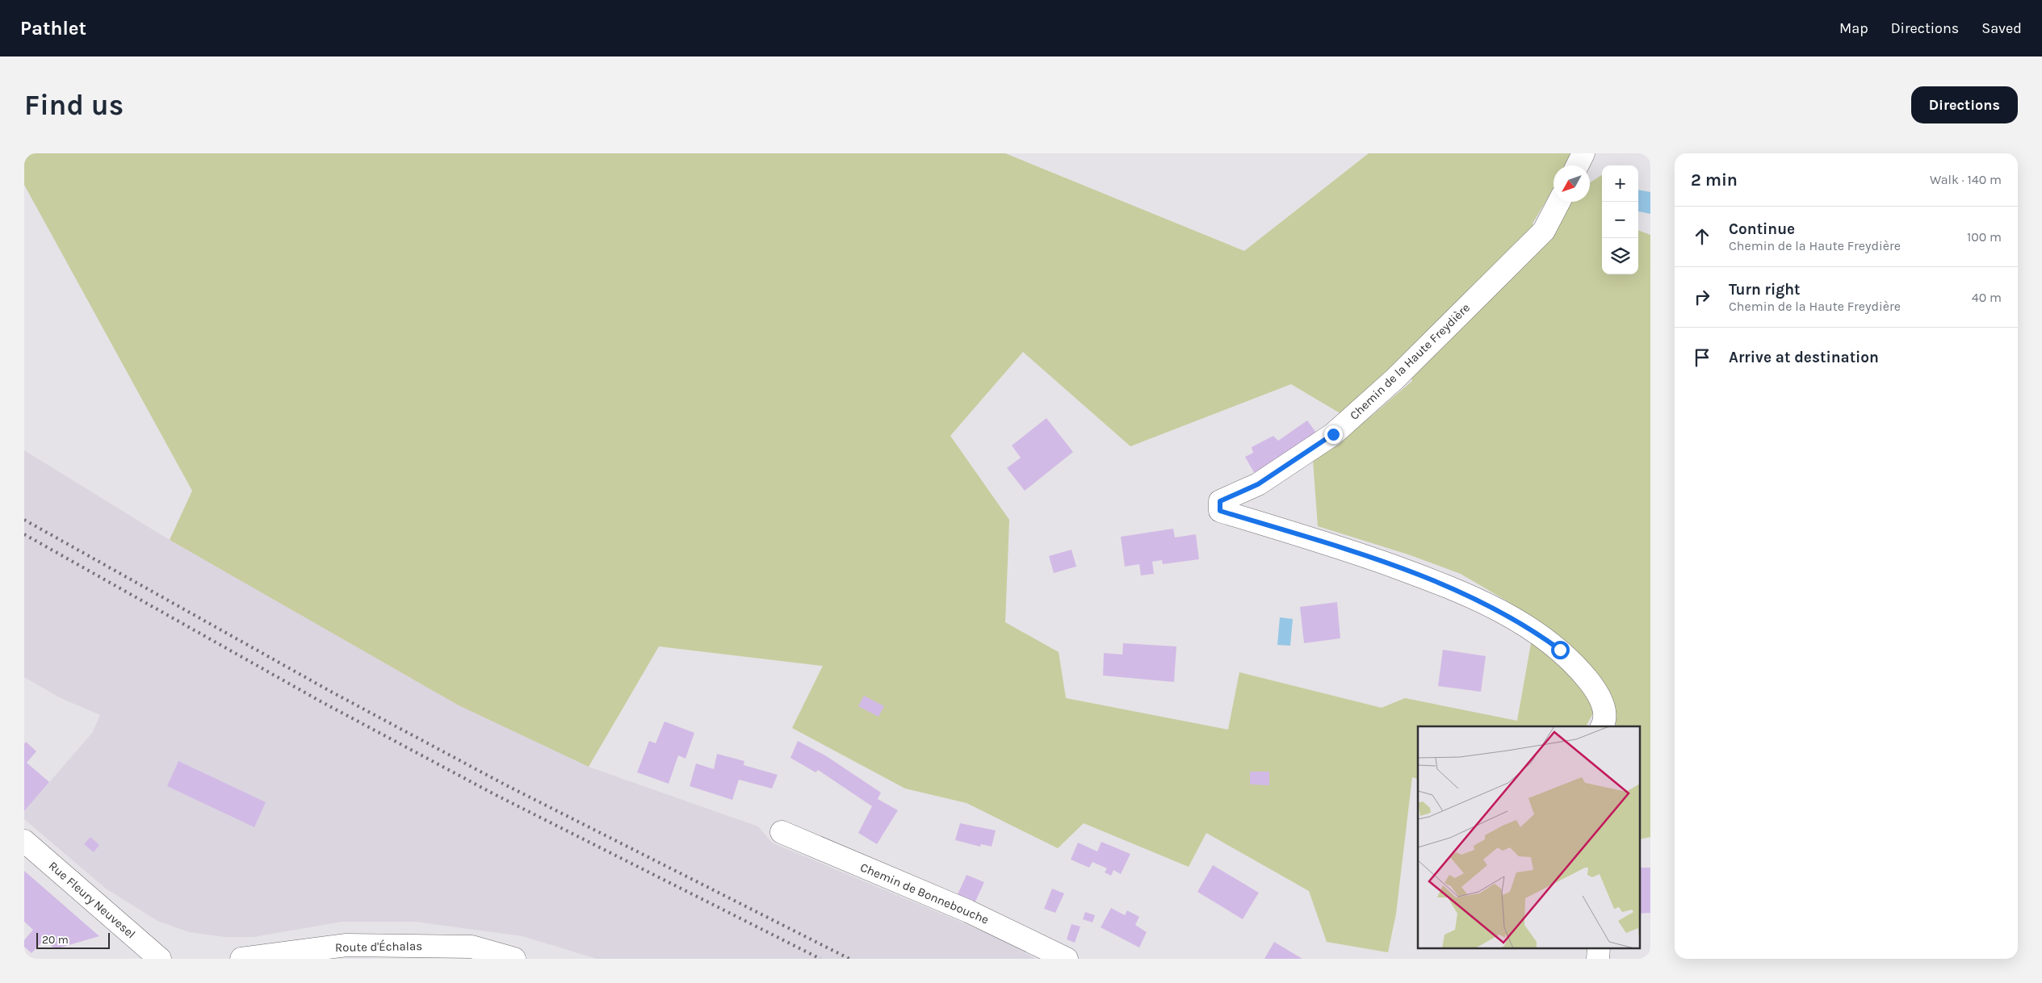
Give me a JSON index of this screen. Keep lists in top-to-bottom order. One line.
{"streets":{"street":["Chemin de la Haute Freydière","Chemin de Bonnebouche","Rue Fleury Neuvesel","Route d'Échalas"]},"scale_bar":"20 m","north":"bottom left","page":{"header":"Pathlet","nav":["Map","Directions","Saved"],"buttons":"Directions","title":"Find us","heading":["2 min","Walk · 140 m"],"map_buttons":["+","−"],"list":[["Continue","Chemin de la Haute Freydière","100 m"],["Turn right","Chemin de la Haute Freydière","40 m"],"Arrive at destination"],"scale":"20 m"}}
